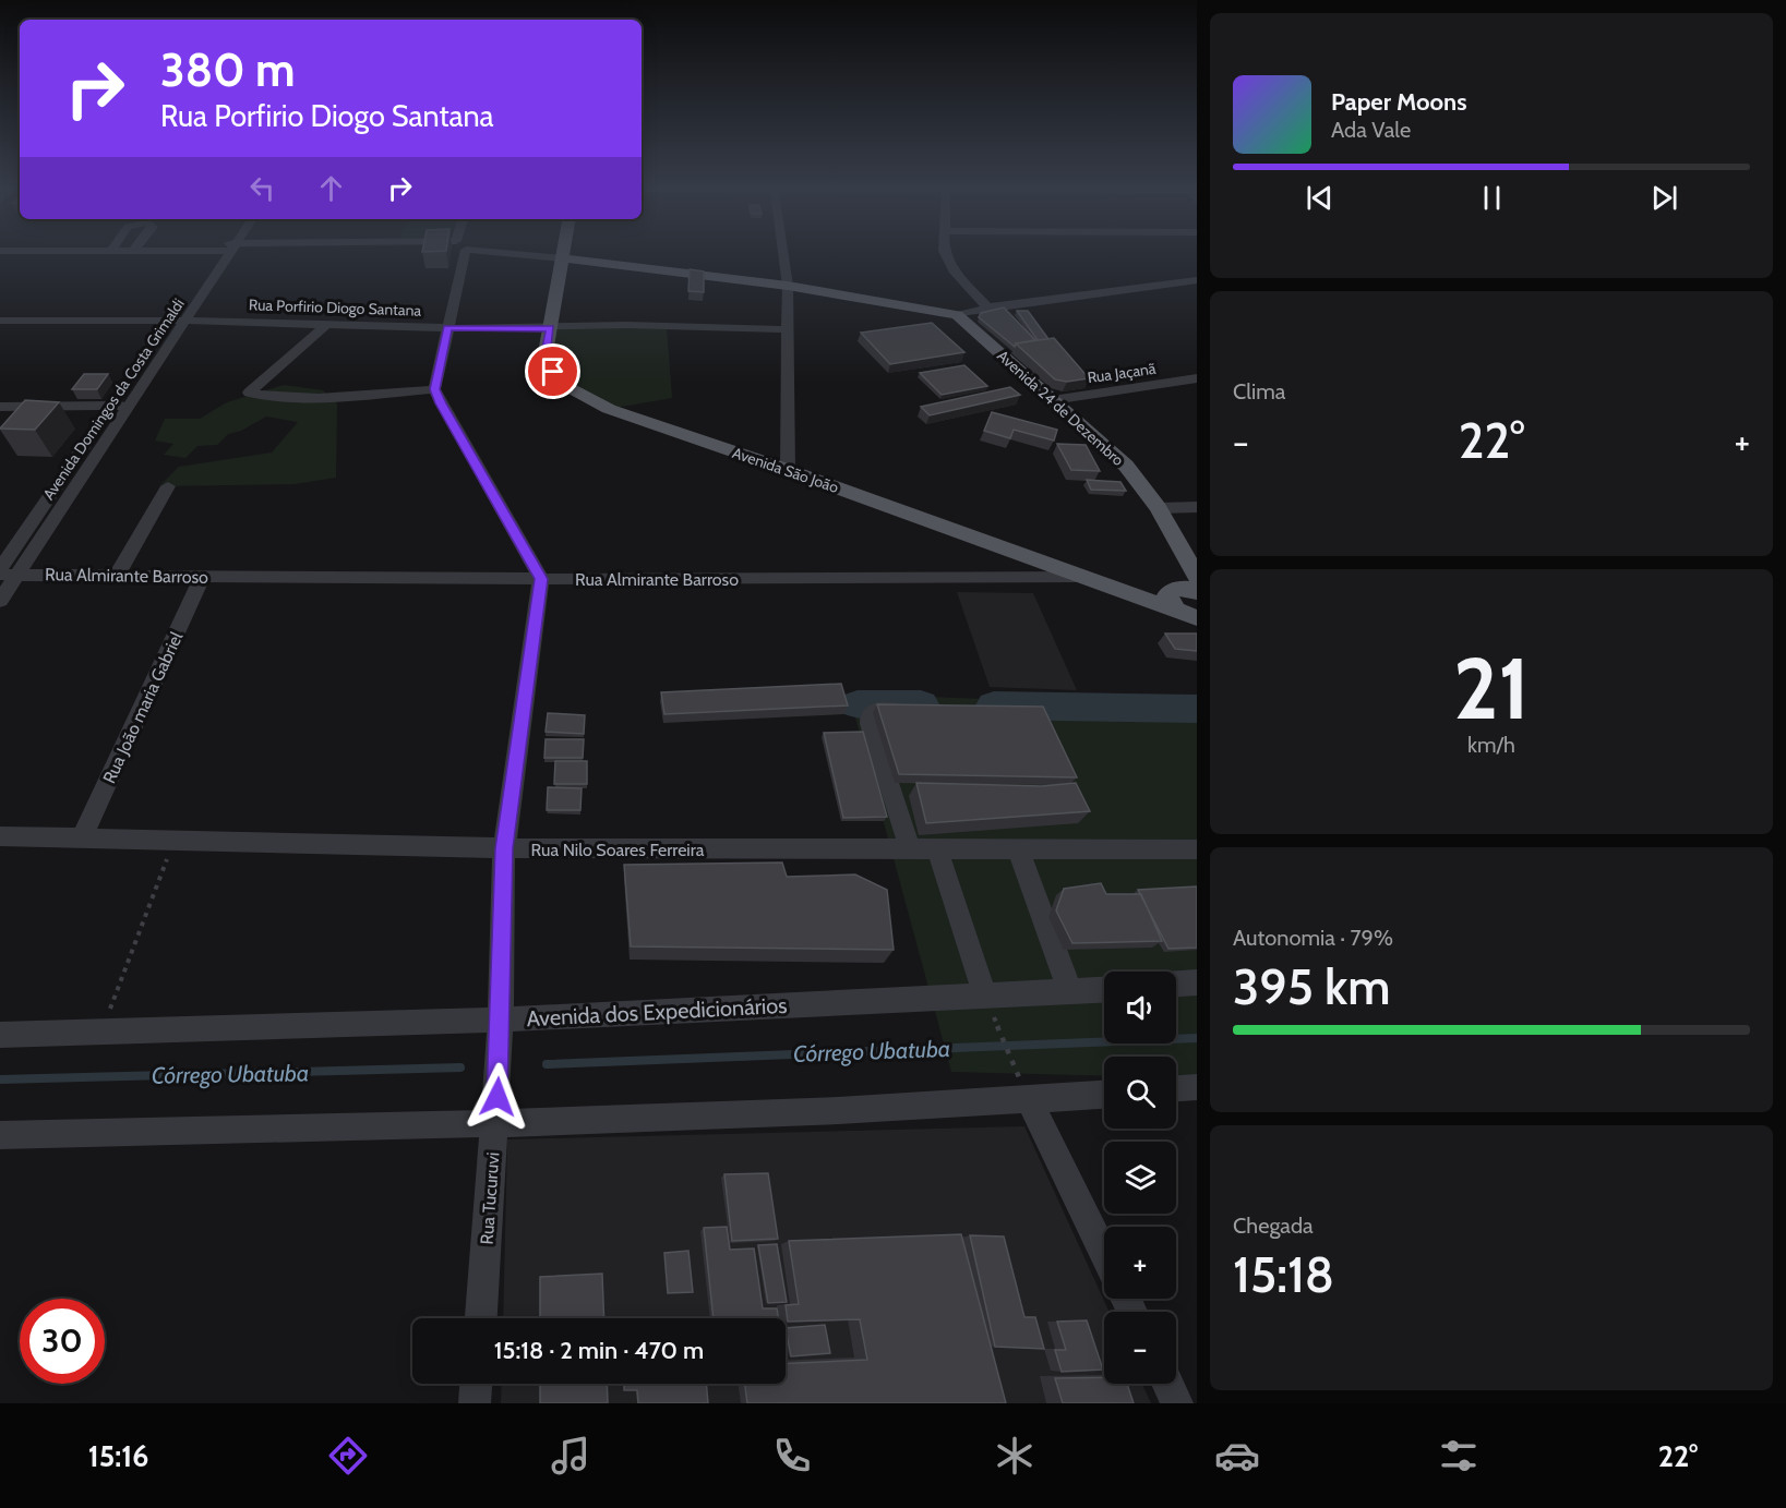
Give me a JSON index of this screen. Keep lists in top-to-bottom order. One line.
{"streets":{"main road":["Avenida 24 de Dezembro","Avenida São João"],"street":["Rua Porfirio Diogo Santana","Rua Jaçanã","Avenida Domingos da Costa Grimaldi","Rua Almirante Barroso","Rua João maria Gabriel","Rua Nilo Soares Ferreira","Avenida dos Expedicionários","Rua Tucuruvi"]},"crossings":[["Rua Porfirio Diogo Santana","Avenida Domingos da Costa Grimaldi"],["Rua Porfirio Diogo Santana","Avenida São João"],["Rua Jaçanã","Avenida 24 de Dezembro"],["Avenida Domingos da Costa Grimaldi","Rua Almirante Barroso"],["Avenida São João","Rua Almirante Barroso"],["Rua Almirante Barroso","Rua João maria Gabriel"],["Rua Almirante Barroso","Rua Tucuruvi"],["Rua João maria Gabriel","Rua Nilo Soares Ferreira"],["Rua Nilo Soares Ferreira","Rua Tucuruvi"],["Avenida dos Expedicionários","Rua Tucuruvi"]],"water":["Córrego Ubatuba"],"page":{"turn":["380 m","Rua Porfirio Diogo Santana"],"song":["Paper Moons","Ada Vale"],"tile":["Clima",["21","km/h"],["Autonomia · 79%","395 km"],["Chegada","15:18"]],"heat":["−","22°","+"],"map_buttons":["+","−"],"limit":"30","trip":"15:18 · 2 min · 470 m","tabs":["15:16","22°"]}}
